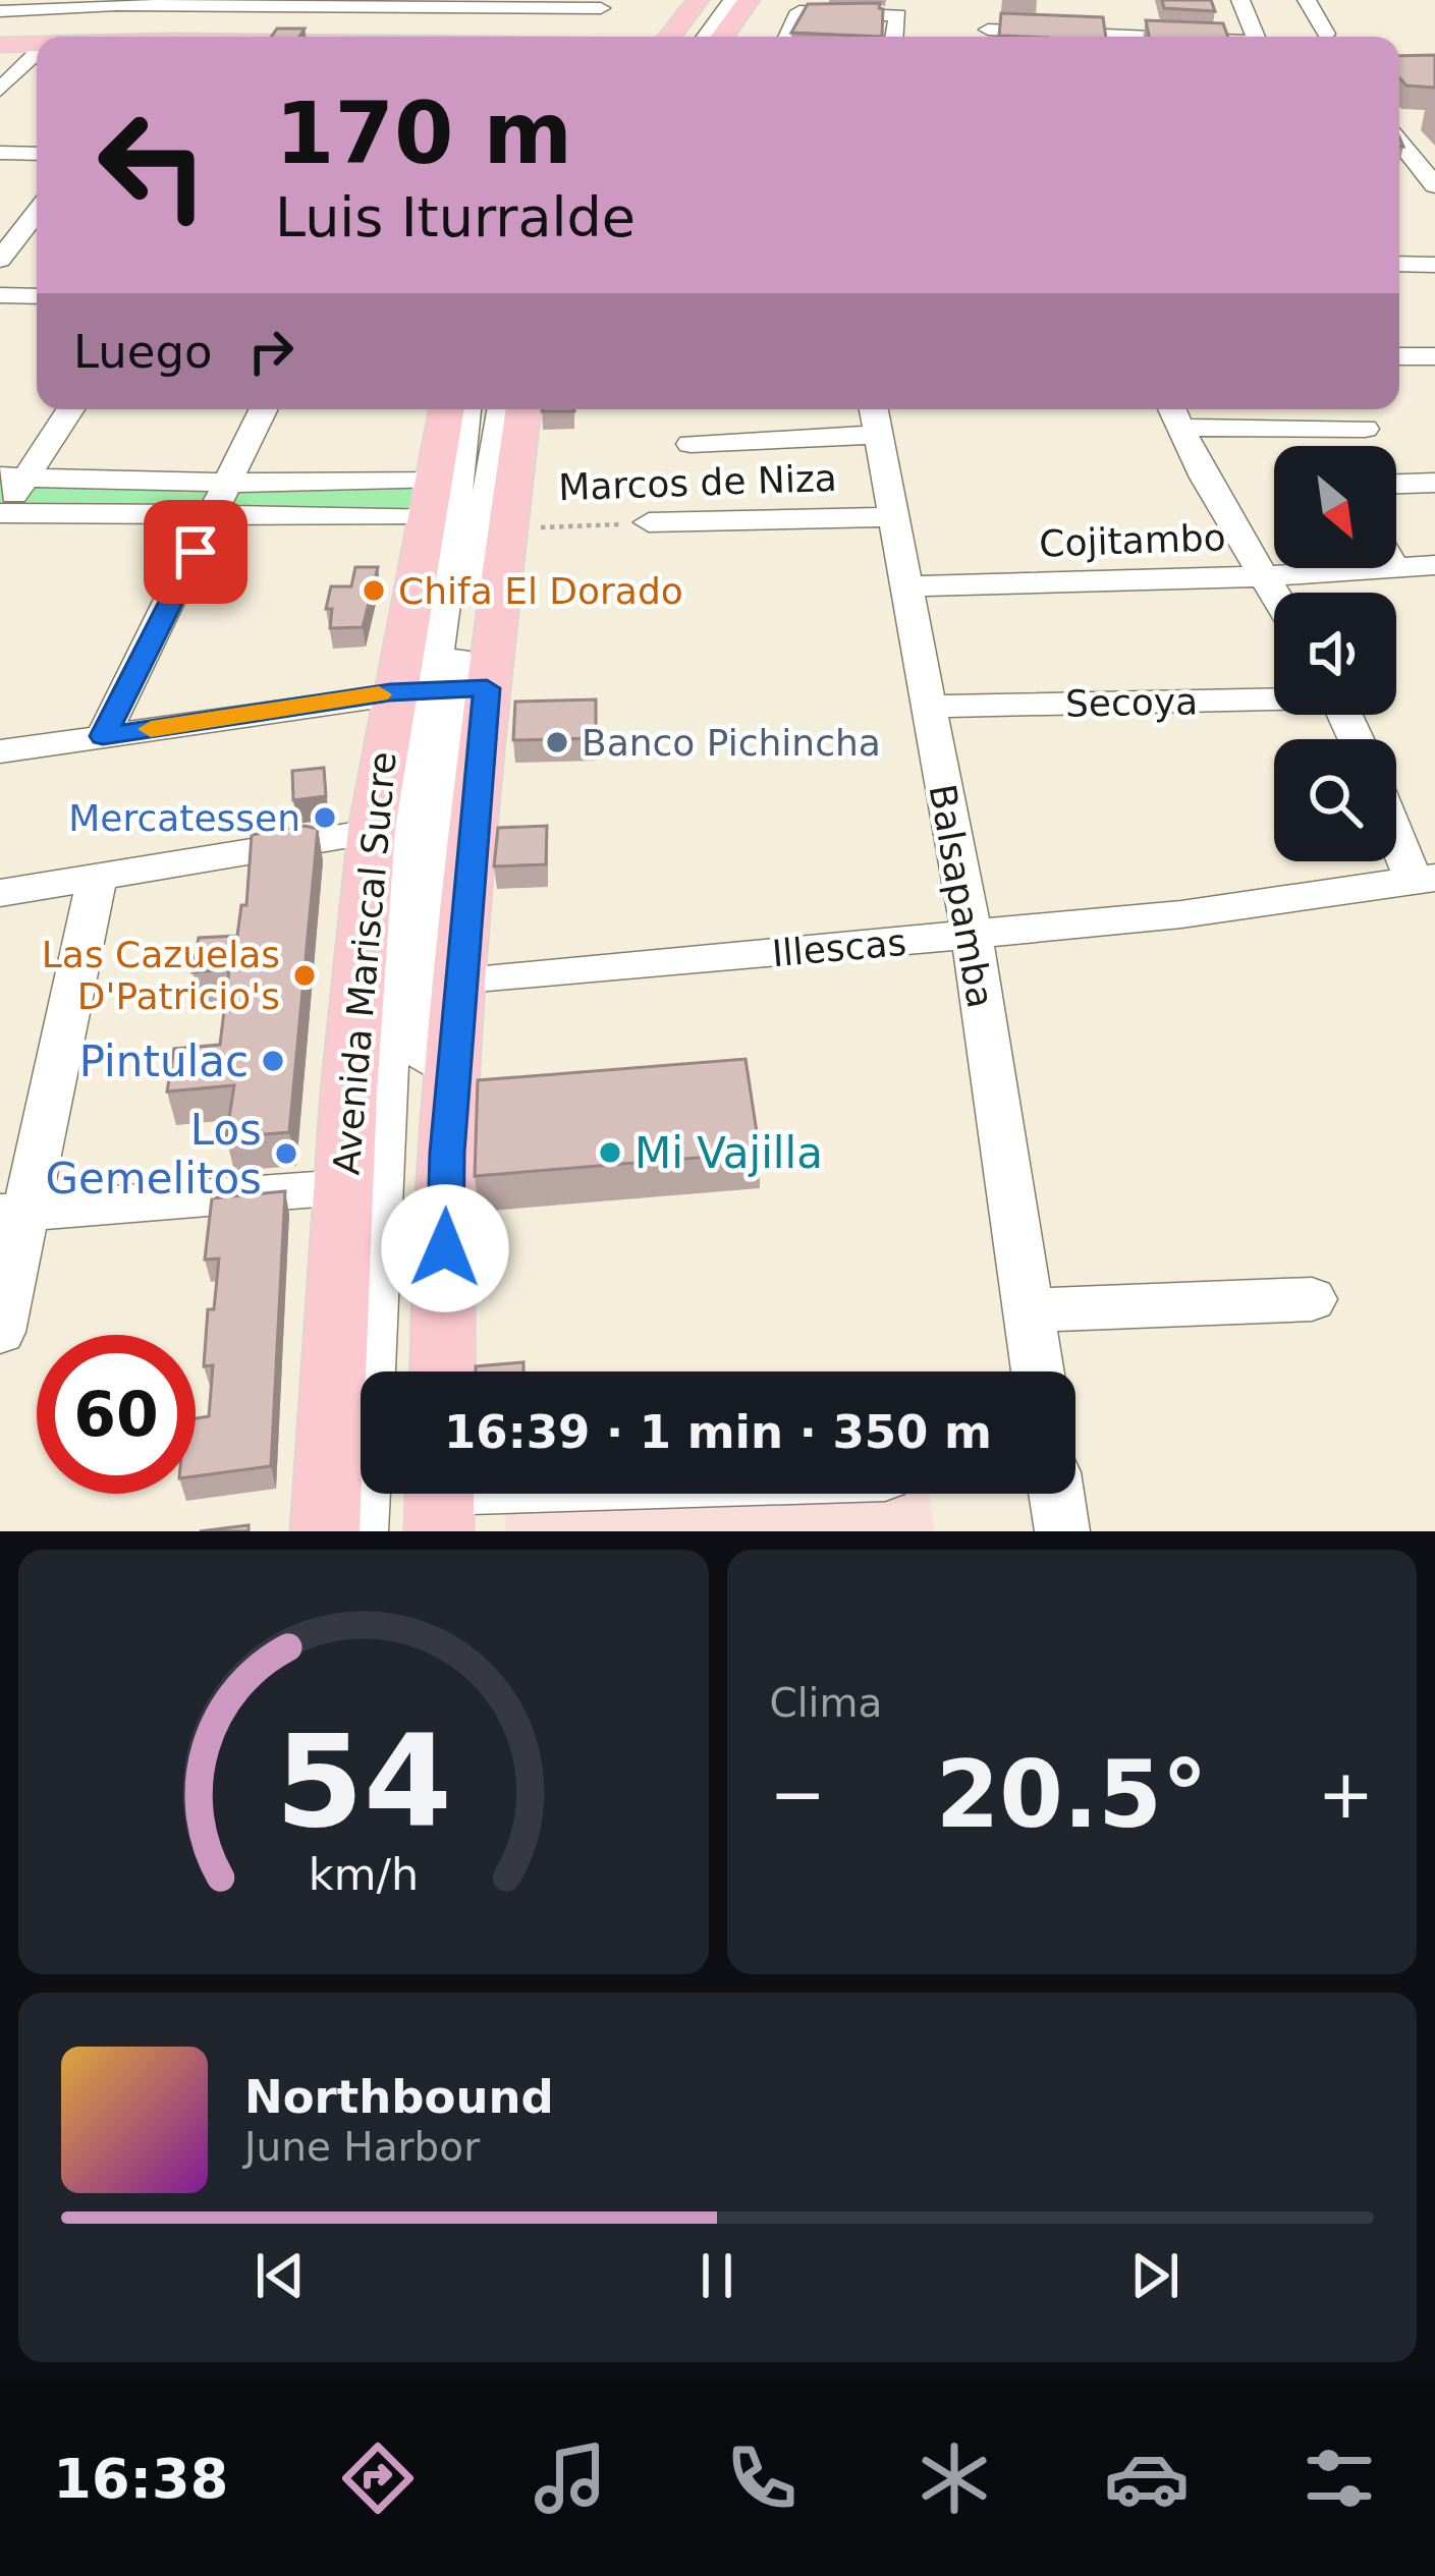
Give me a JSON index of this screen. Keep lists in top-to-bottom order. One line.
{"streets":{"main road":["Avenida Mariscal Sucre"],"street":["Marcos de Niza","Cojitambo","Secoya","Balsapamba","Illescas"]},"crossings":[["Marcos de Niza","Balsapamba"],["Marcos de Niza","Avenida Mariscal Sucre"],["Cojitambo","Balsapamba"],["Secoya","Balsapamba"],["Balsapamba","Illescas"],["Illescas","Avenida Mariscal Sucre"]],"places":["Chifa El Dorado","Banco Pichincha","Mercatessen","Las Cazuelas D'Patricio's","Pintulac","Mi Vajilla","Los Gemelitos"],"north":"bottom right","page":{"turn":["170 m","Luis Iturralde"],"then":"Luego","limit":"60","trip":"16:39 · 1 min · 350 m","tile":"Clima","heat":["−","20.5°","+"],"song":["Northbound","June Harbor"],"tabs":"16:38","gauge":["54","km/h"]}}
